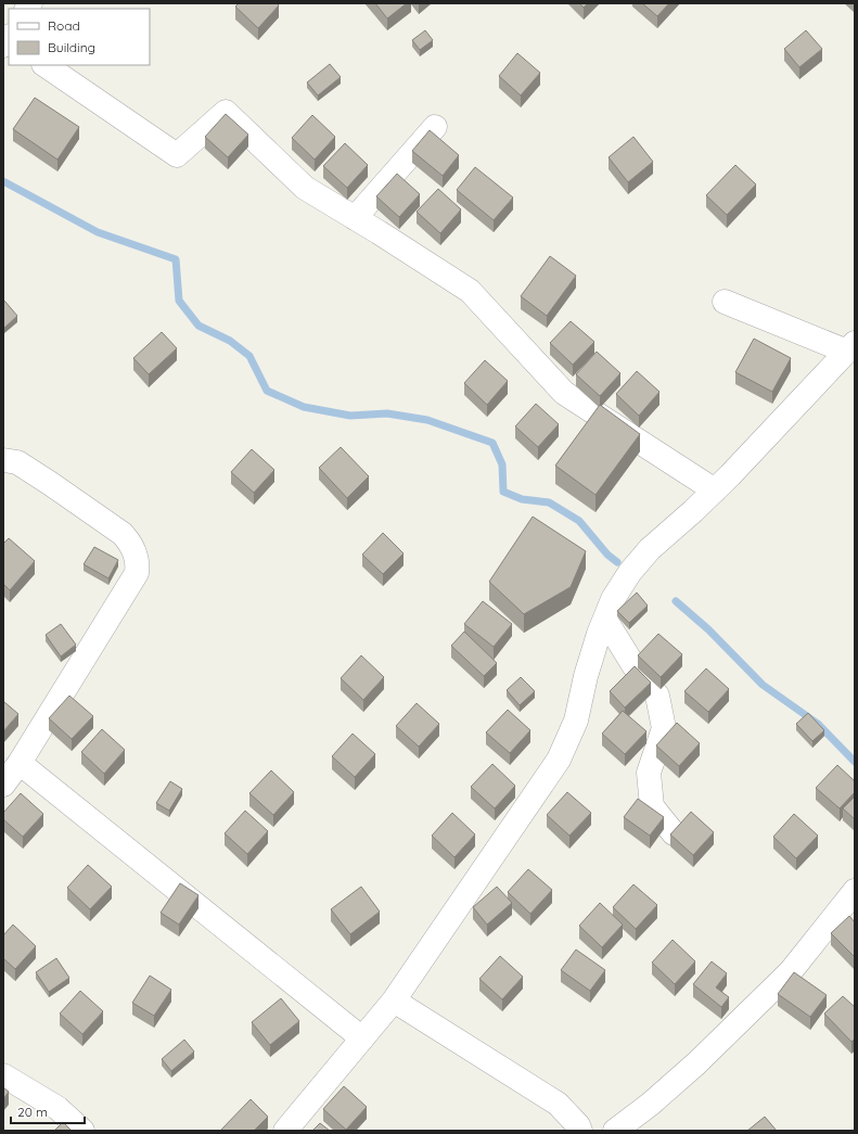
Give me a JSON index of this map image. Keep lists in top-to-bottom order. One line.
{"legend":["Road","Building"],"scale_bar":"20 m"}
